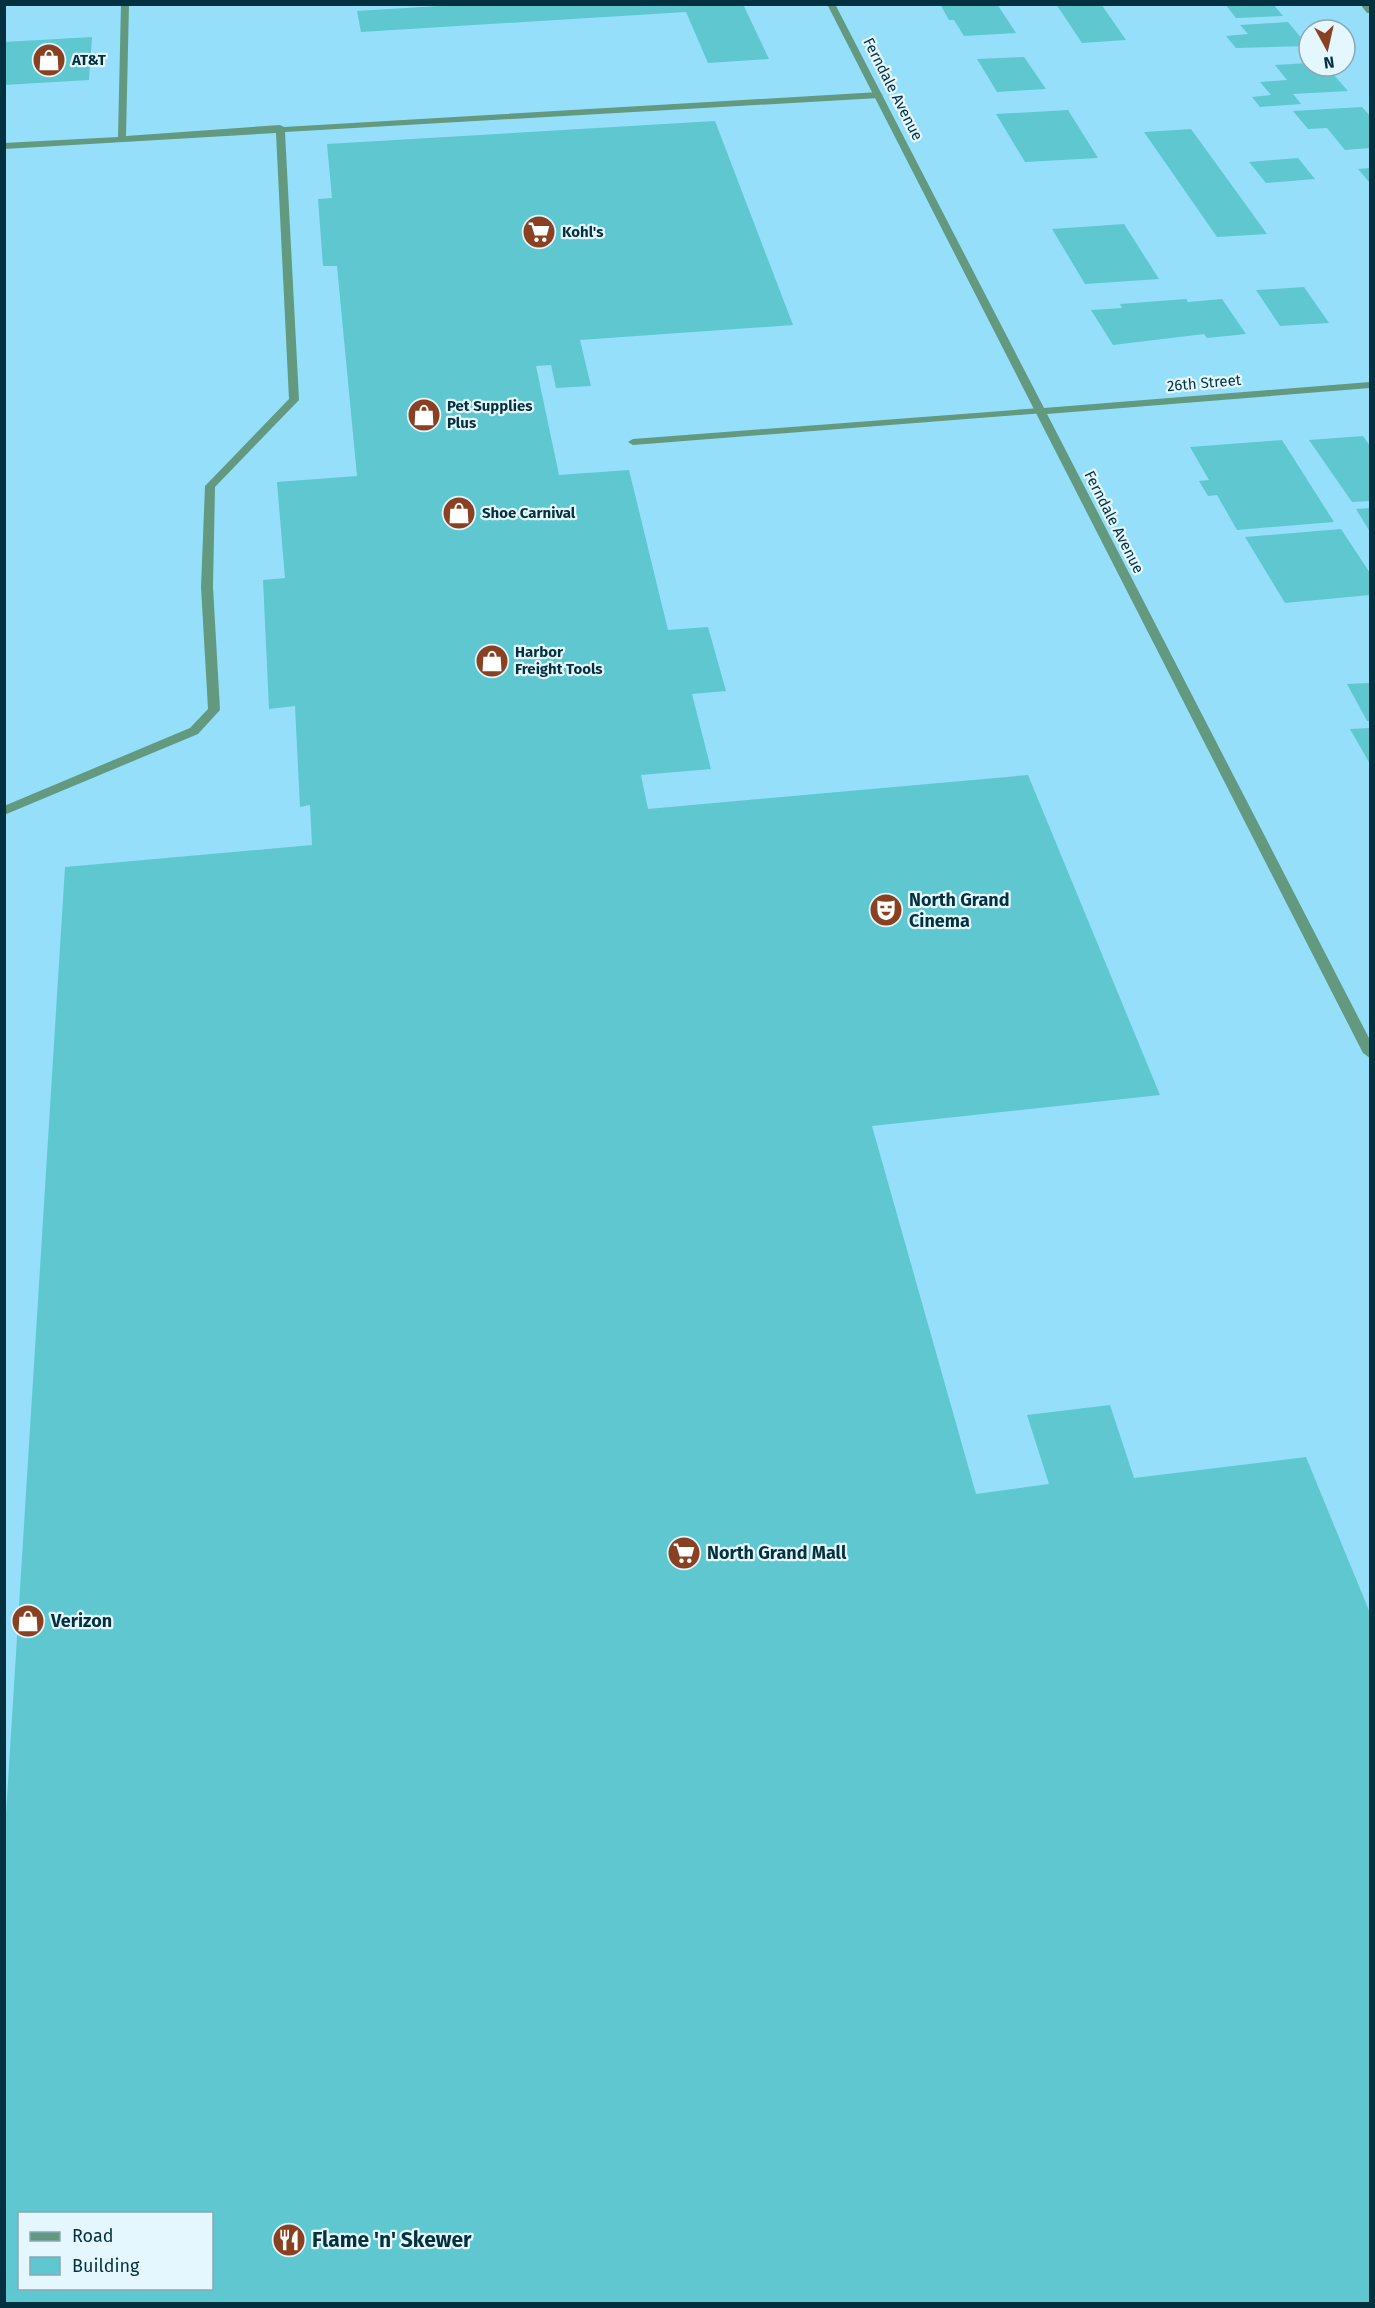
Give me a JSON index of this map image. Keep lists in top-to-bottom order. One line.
{"streets":{"street":["Ferndale Avenue","26th Street"]},"crossings":[["Ferndale Avenue","26th Street"]],"places":{"shop":["AT&T","Pet Supplies Plus","Shoe Carnival","Harbor Freight Tools","Verizon"],"supermarket":["Kohl's","North Grand Mall"],"theatre":["North Grand Cinema"],"restaurant":["Flame 'n' Skewer"]},"legend":["Road","Building"],"north":"bottom"}
